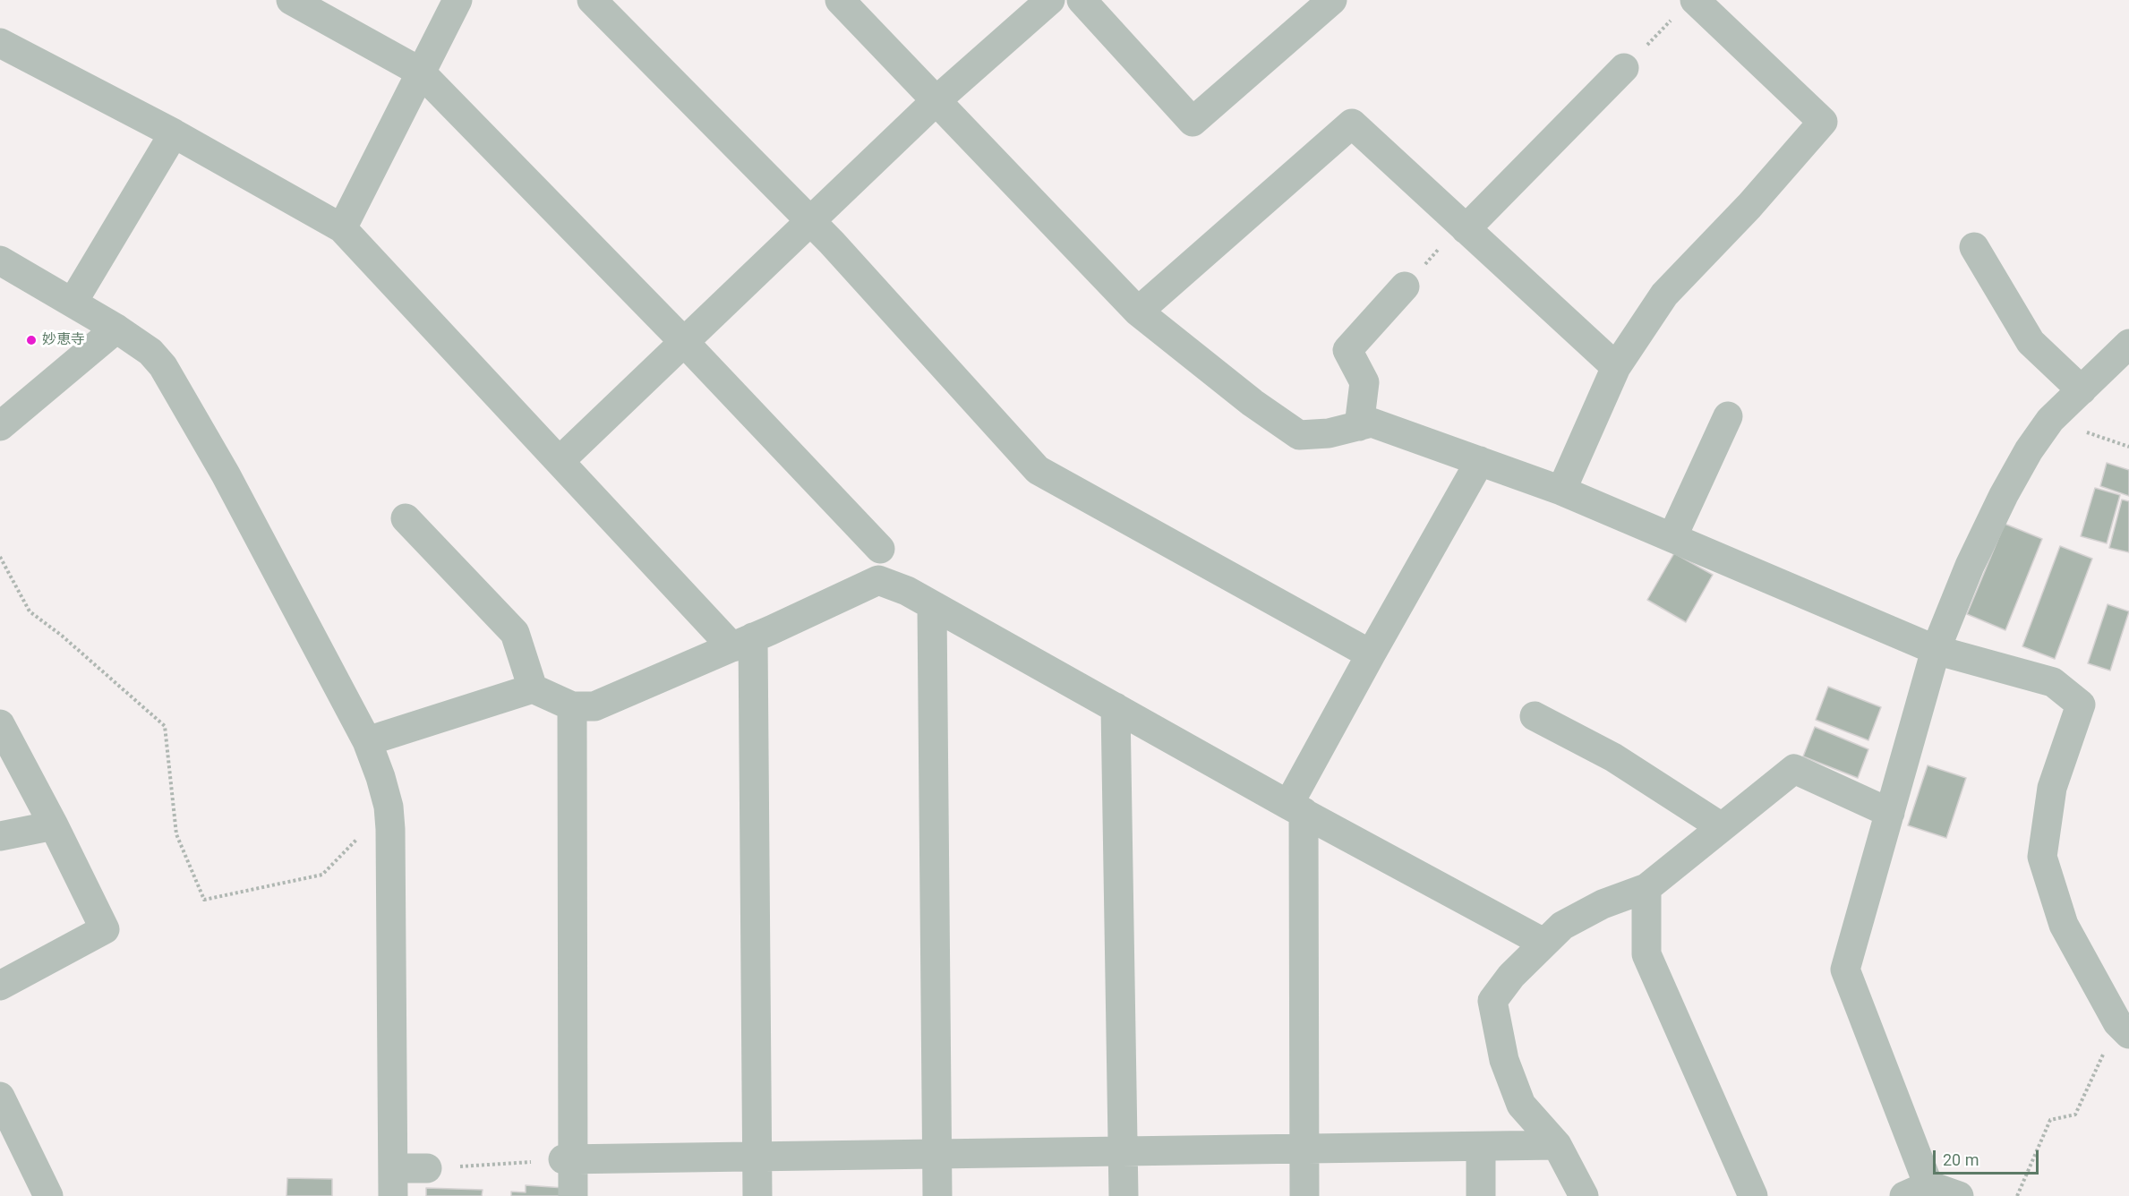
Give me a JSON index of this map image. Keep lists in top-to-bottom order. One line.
{"places":["妙恵寺"],"scale_bar":"20 m"}
